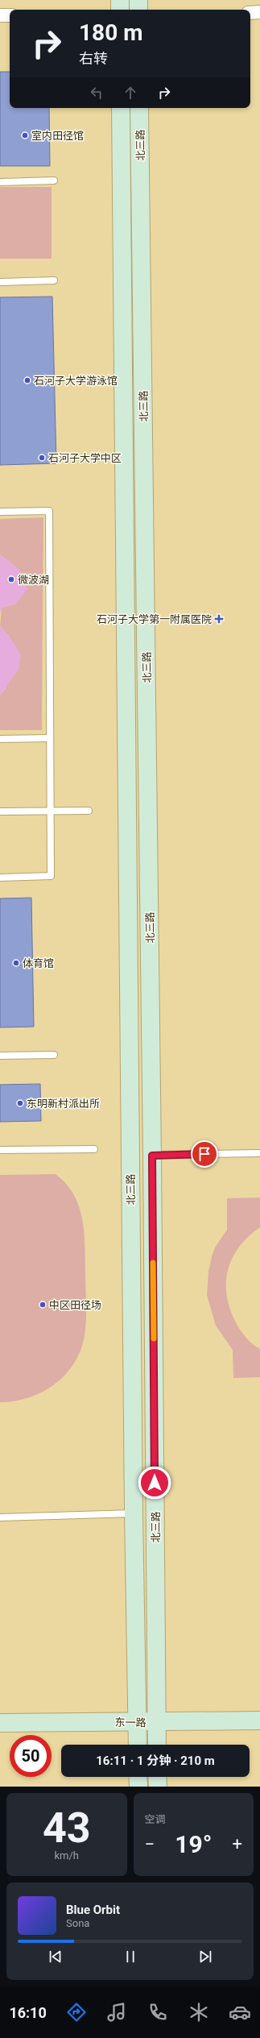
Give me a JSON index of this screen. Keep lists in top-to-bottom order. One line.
{"streets":{"main road":["北三路","东一路"]},"crossings":[["北三路","东一路"]],"places":{"other":["室内田径馆","石河子大学游泳馆","石河子大学中区","微波湖","体育馆","东明新村派出所","中区田径场"],"health":["石河子大学第一附属医院"]},"page":{"turn":["180 m","右转"],"limit":"50","trip":"16:11 · 1 分钟 · 210 m","tile":[["43","km/h"],"空调"],"heat":["−","19°","+"],"song":["Blue Orbit","Sona"],"tabs":"16:10"}}
